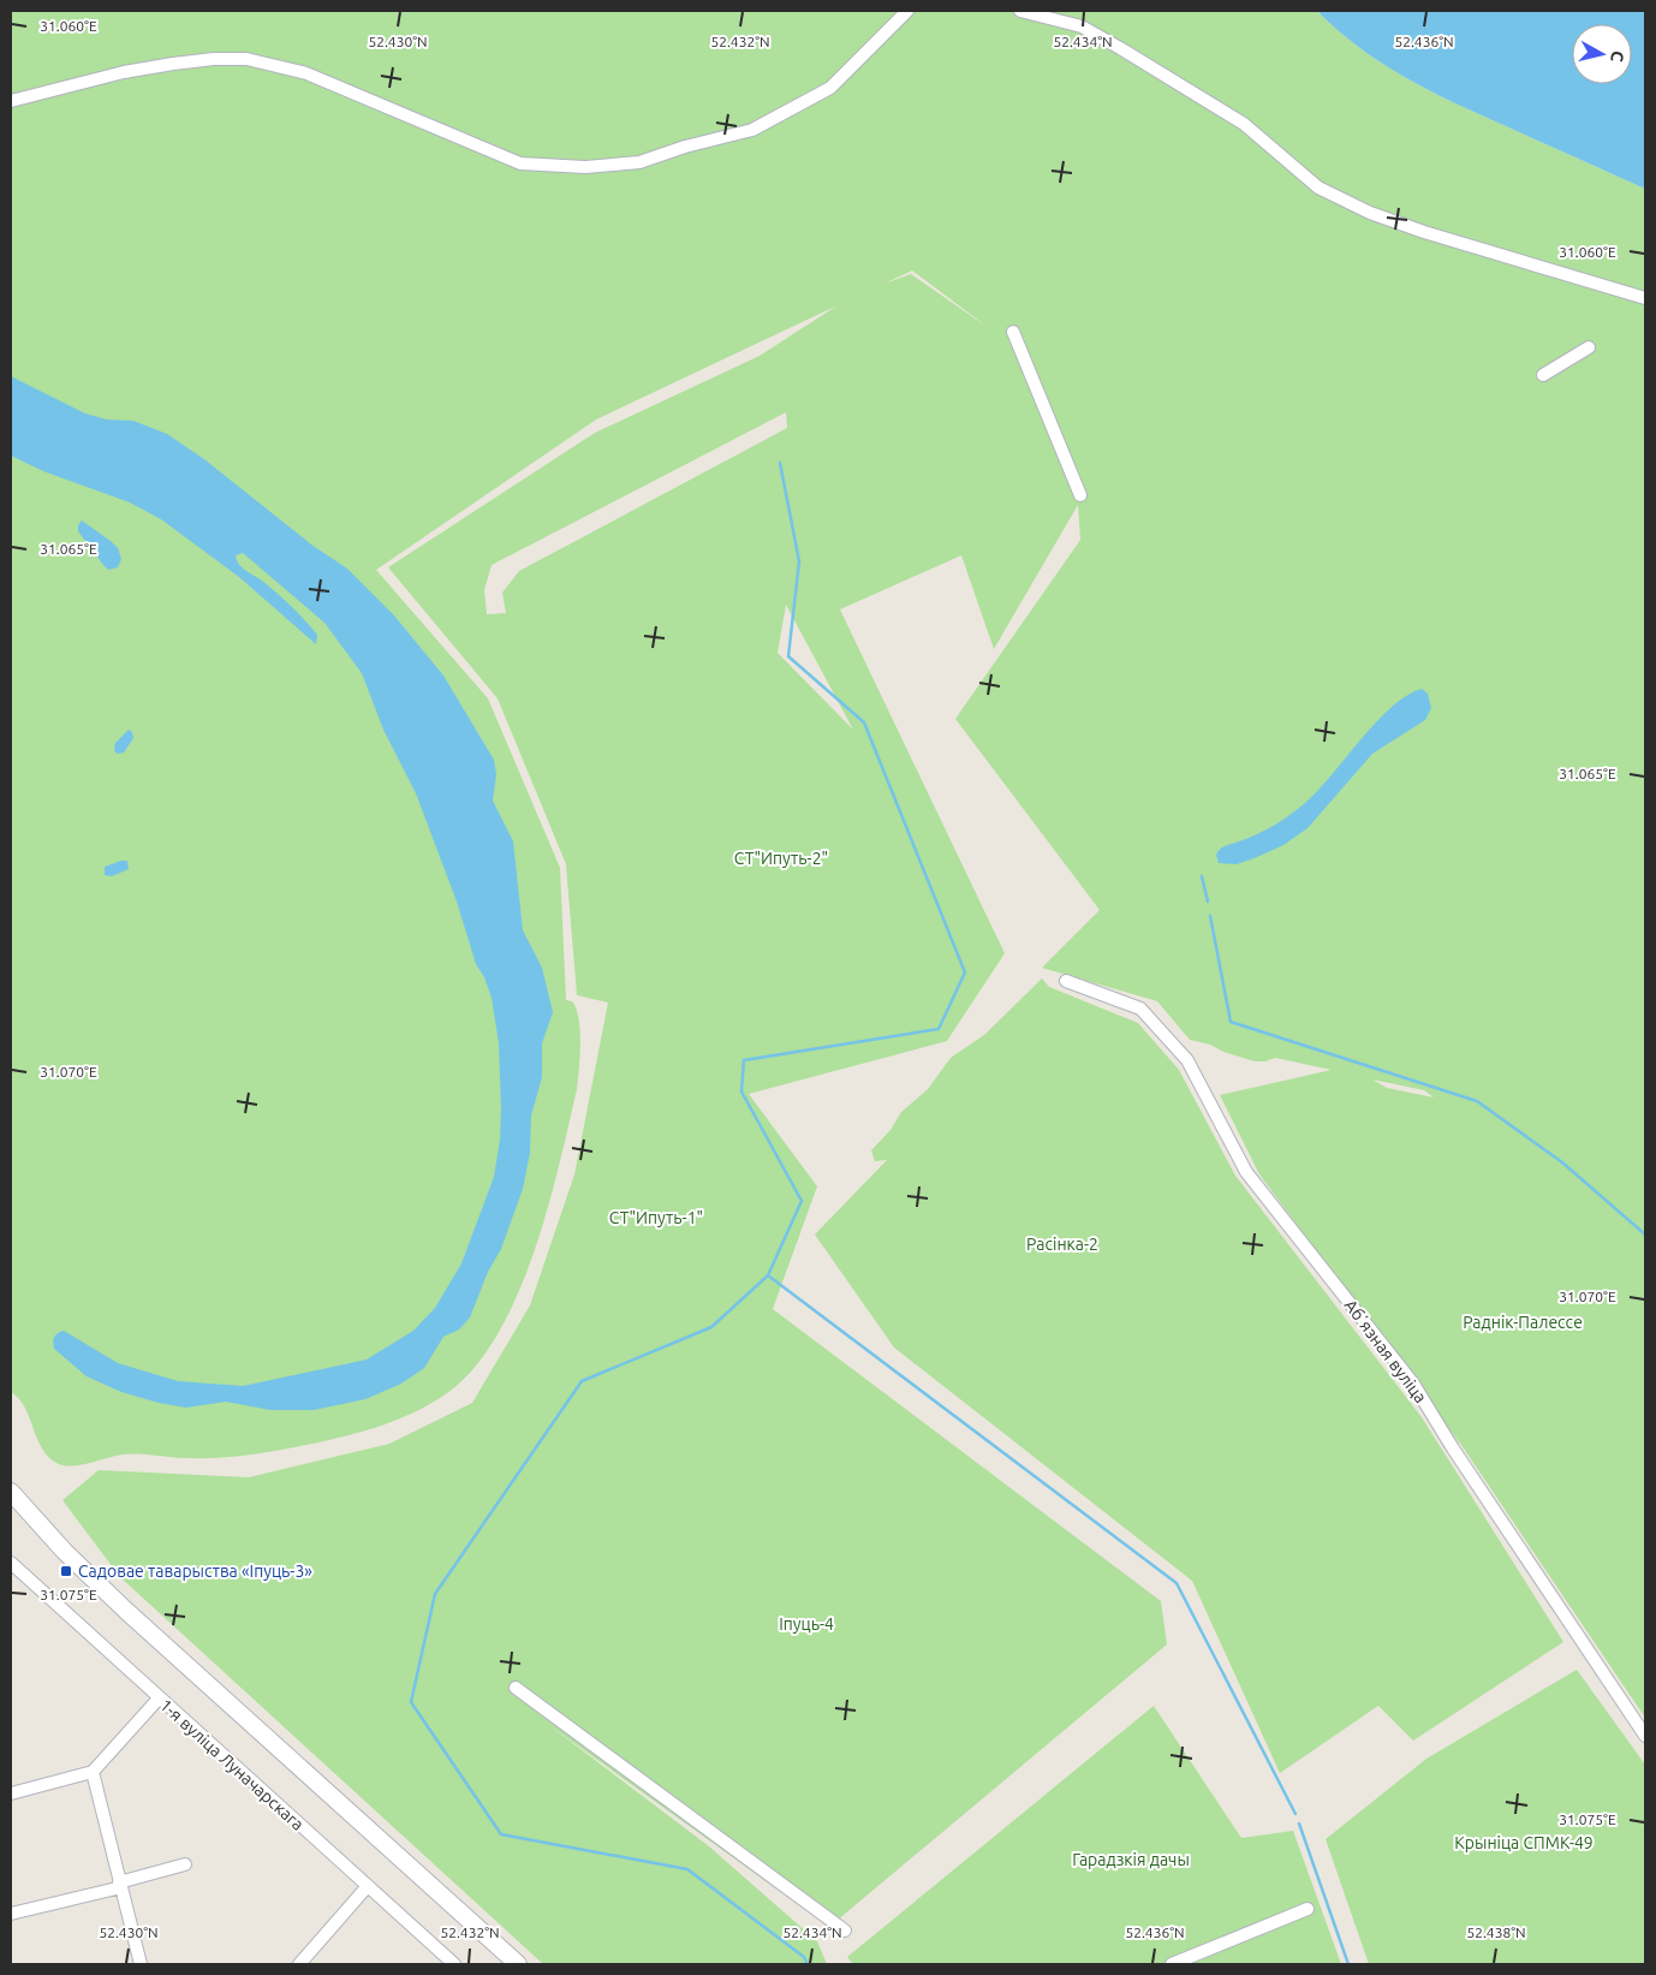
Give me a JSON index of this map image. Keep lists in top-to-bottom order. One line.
{"streets":{"street":["Абʼязная вуліца","1-я вуліца Луначарскага"]},"parks":["СТ\"Ипуть-2\"","СТ\"Ипуть-1\"","Расінка-2","Раднік-Палессе","Іпуць-4","Крыніца СПМК-49","Гарадзкія дачы"],"places":{"transit":["Садовае таварыства «Іпуць-3»"]},"north":"right","coordinates":["31.060°E","52.430°N","52.432°N","52.434°N","52.436°N","31.065°E","31.070°E","31.075°E","52.438°N"]}
